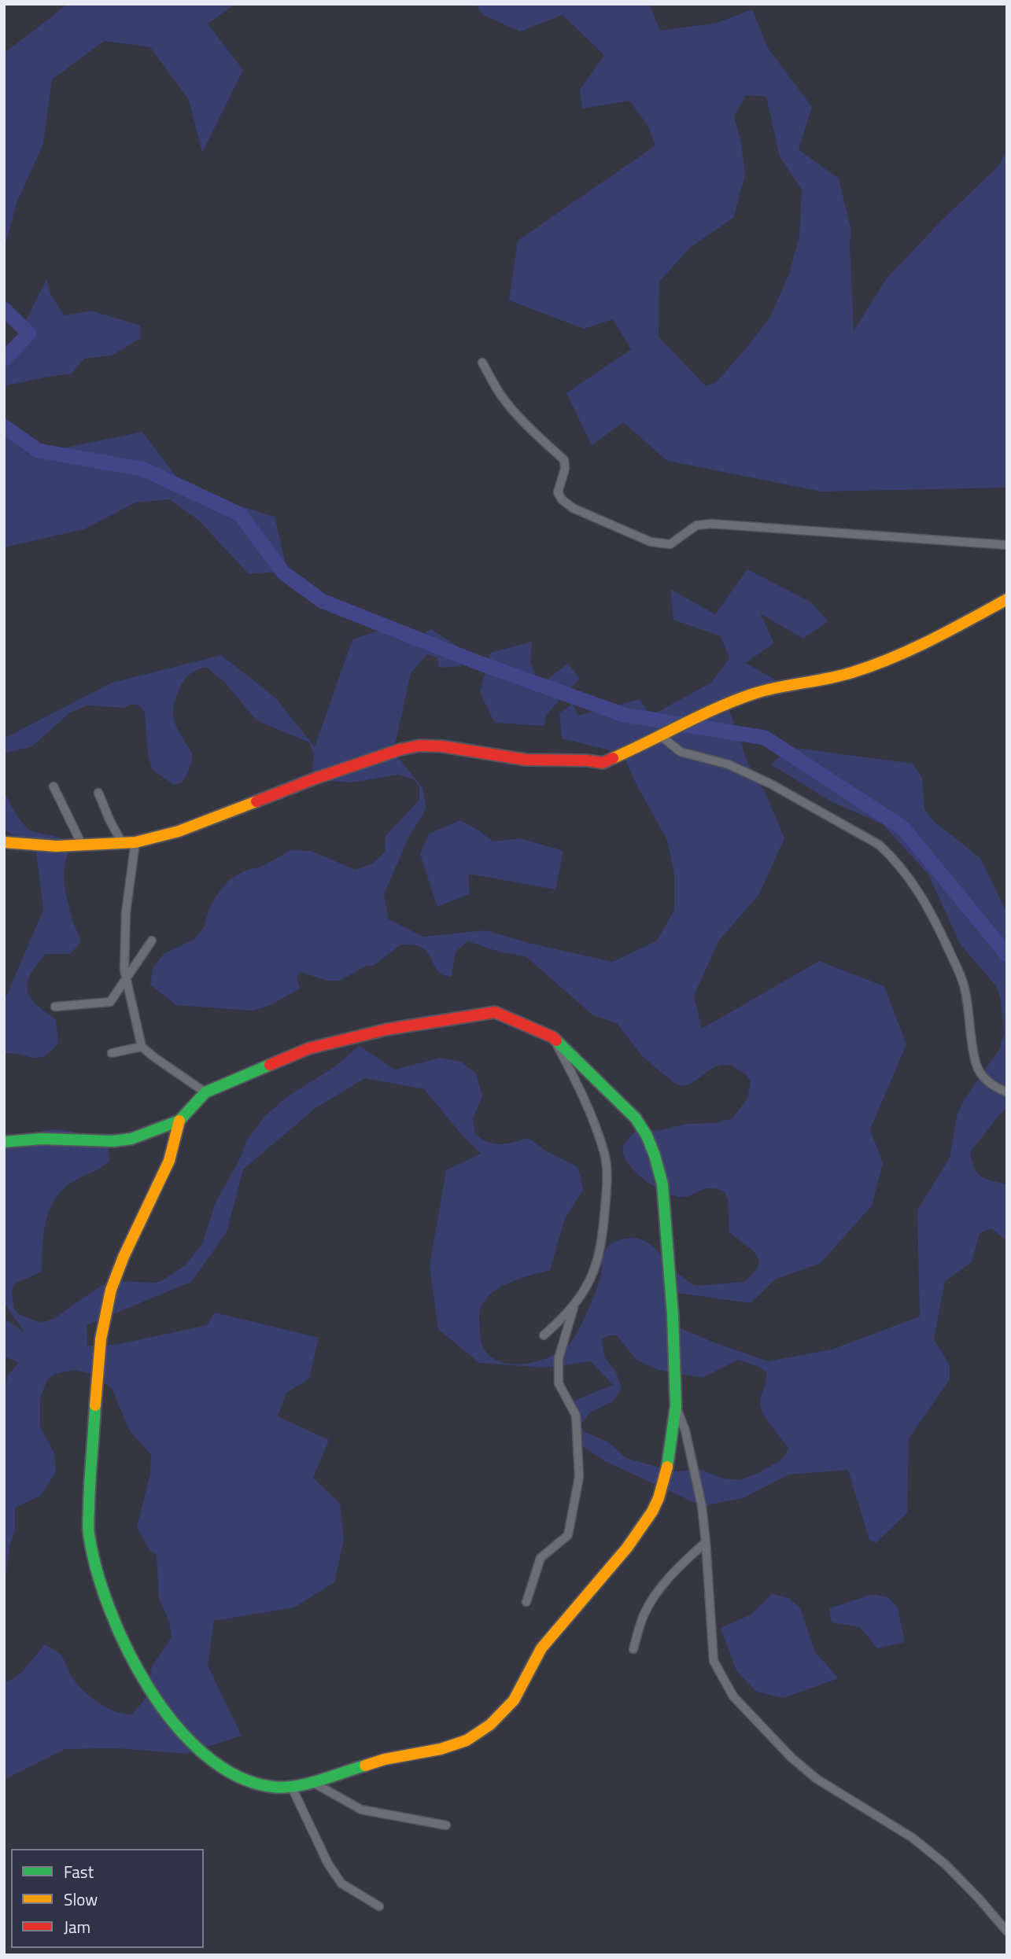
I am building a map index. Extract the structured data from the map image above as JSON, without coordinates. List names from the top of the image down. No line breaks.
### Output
{"legend":["Fast","Slow","Jam"]}
